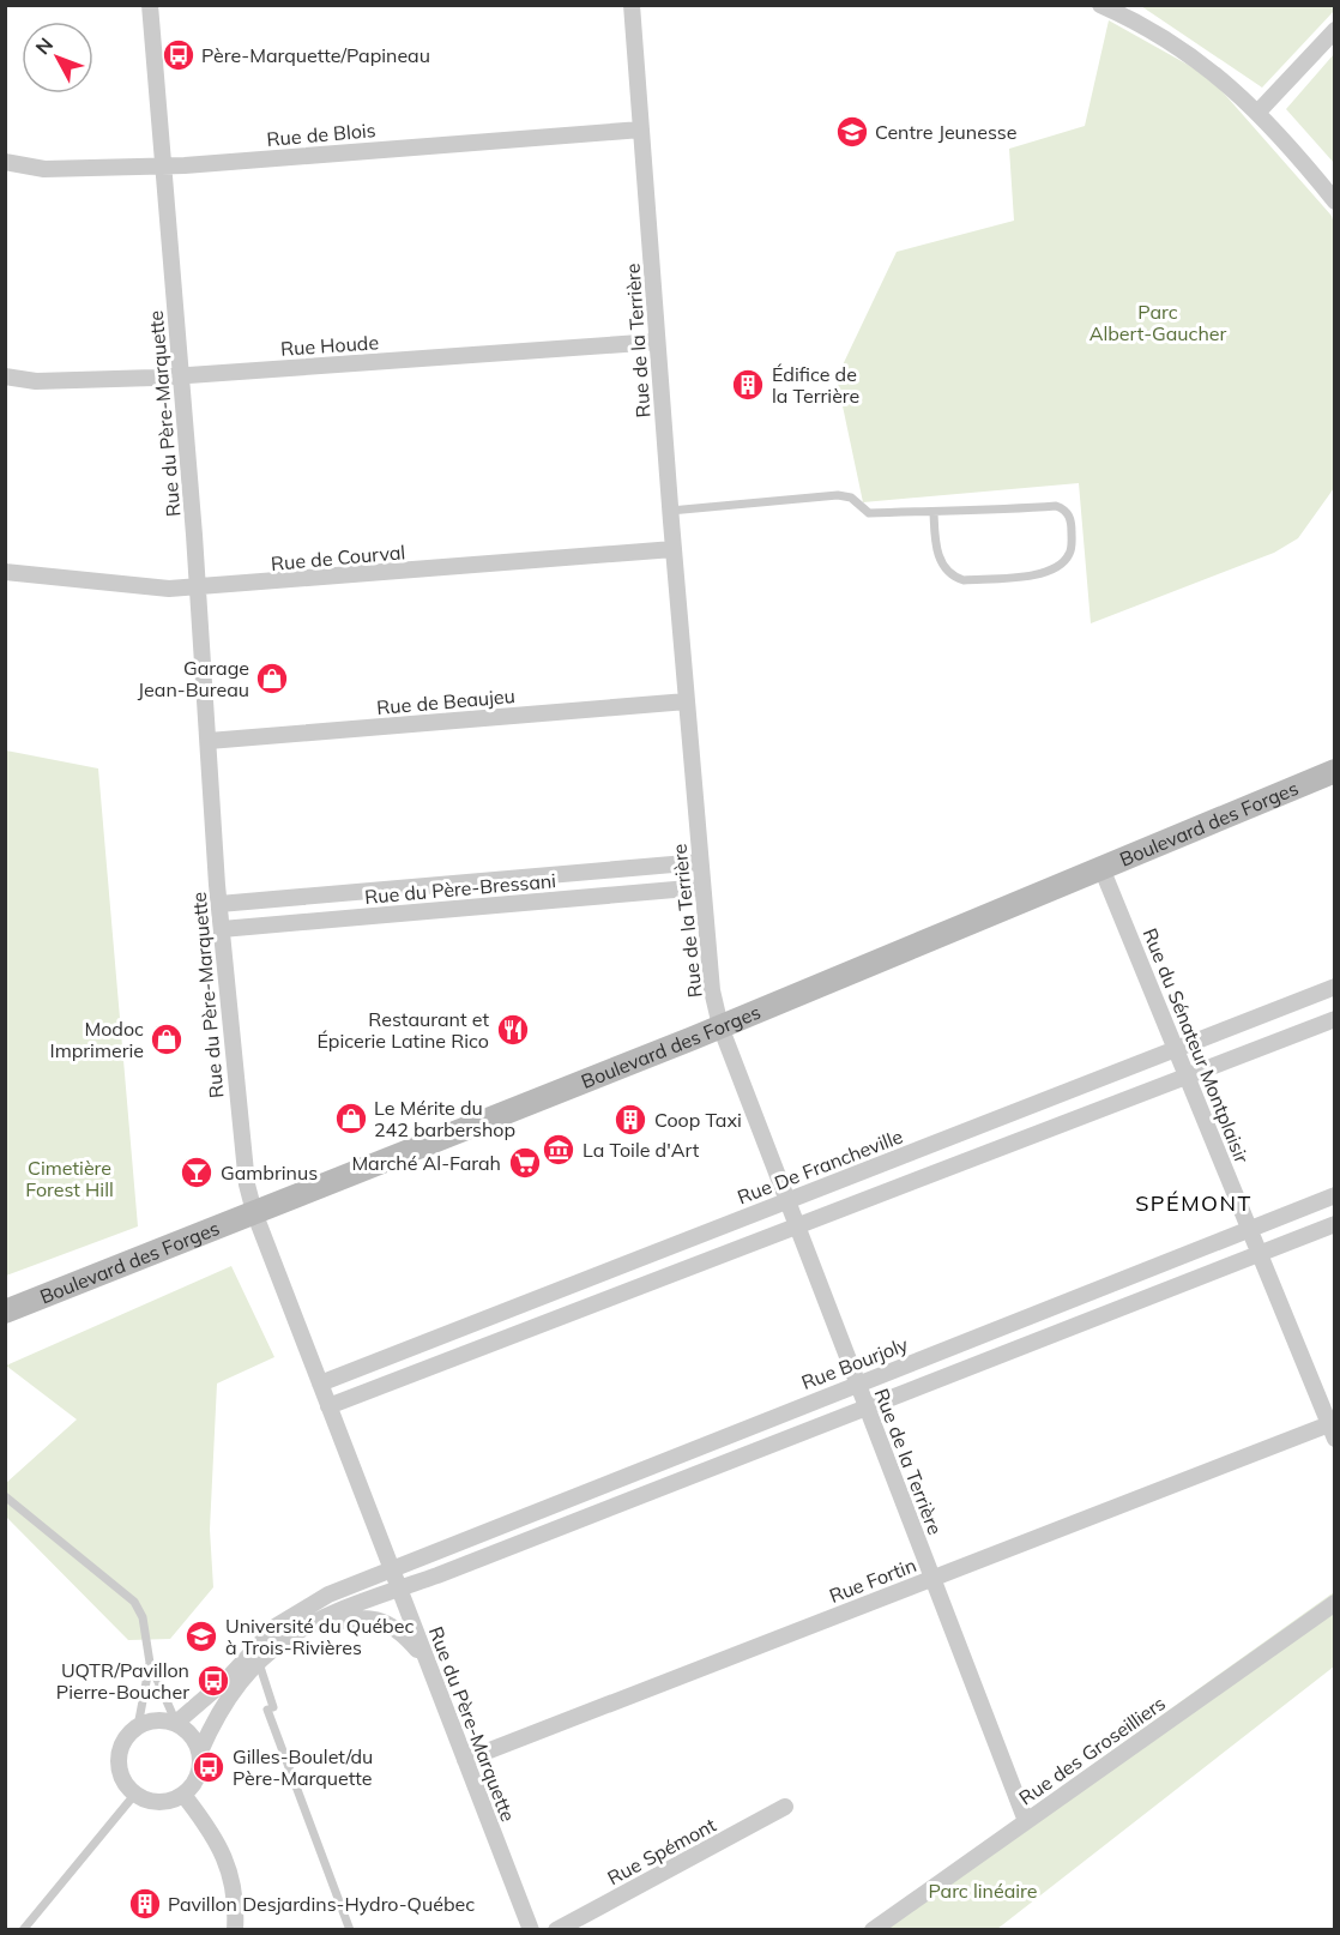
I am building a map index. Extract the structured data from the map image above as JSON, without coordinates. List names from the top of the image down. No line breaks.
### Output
{"streets":{"main road":["Boulevard des Forges"],"street":["Rue de Blois","Rue de la Terrière","Rue Houde","Rue du Père-Marquette","Rue de Courval","Rue de Beaujeu","Rue du Père-Bressani","Rue du Sénateur Montplaisir","Rue De Francheville","Rue Bourjoly","Rue Fortin","Rue des Groseilliers","Rue Spémont"]},"crossings":[["Rue de Blois","Rue de la Terrière"],["Rue de Blois","Rue du Père-Marquette"],["Rue de la Terrière","Rue Houde"],["Rue de la Terrière","Rue de Courval"],["Rue de la Terrière","Rue de Beaujeu"],["Rue de la Terrière","Boulevard des Forges"],["Rue de la Terrière","Rue du Père-Bressani"],["Rue de la Terrière","Rue De Francheville"],["Rue de la Terrière","Rue Bourjoly"],["Rue de la Terrière","Rue Fortin"],["Rue de la Terrière","Rue des Groseilliers"],["Rue Houde","Rue du Père-Marquette"],["Rue du Père-Marquette","Rue de Courval"],["Rue du Père-Marquette","Rue de Beaujeu"],["Rue du Père-Marquette","Boulevard des Forges"],["Rue du Père-Marquette","Rue du Père-Bressani"],["Rue du Père-Marquette","Rue De Francheville"],["Rue du Père-Marquette","Rue Bourjoly"],["Rue du Père-Marquette","Rue Fortin"],["Boulevard des Forges","Rue du Sénateur Montplaisir"],["Rue du Sénateur Montplaisir","Rue De Francheville"],["Rue du Sénateur Montplaisir","Rue Bourjoly"],["Rue du Sénateur Montplaisir","Rue Fortin"]],"districts":["SPÉMONT"],"parks":["Parc Albert-Gaucher","Cimetière Forest Hill","Parc linéaire"],"places":{"bus stop":["Père-Marquette/Papineau","UQTR/Pavillon Pierre-Boucher","Gilles-Boulet/du Père-Marquette"],"school or university":["Centre Jeunesse","Université du Québec à Trois-Rivières"],"building":["Édifice de la Terrière","Coop Taxi","Pavillon Desjardins-Hydro-Québec"],"shop":["Garage Jean-Bureau","Modoc Imprimerie","Le Mérite du 242 barbershop"],"restaurant":["Restaurant et Épicerie Latine Rico"],"museum":["La Toile d'Art"],"supermarket":["Marché Al-Farah"],"bar":["Gambrinus"]},"north":"top left"}
